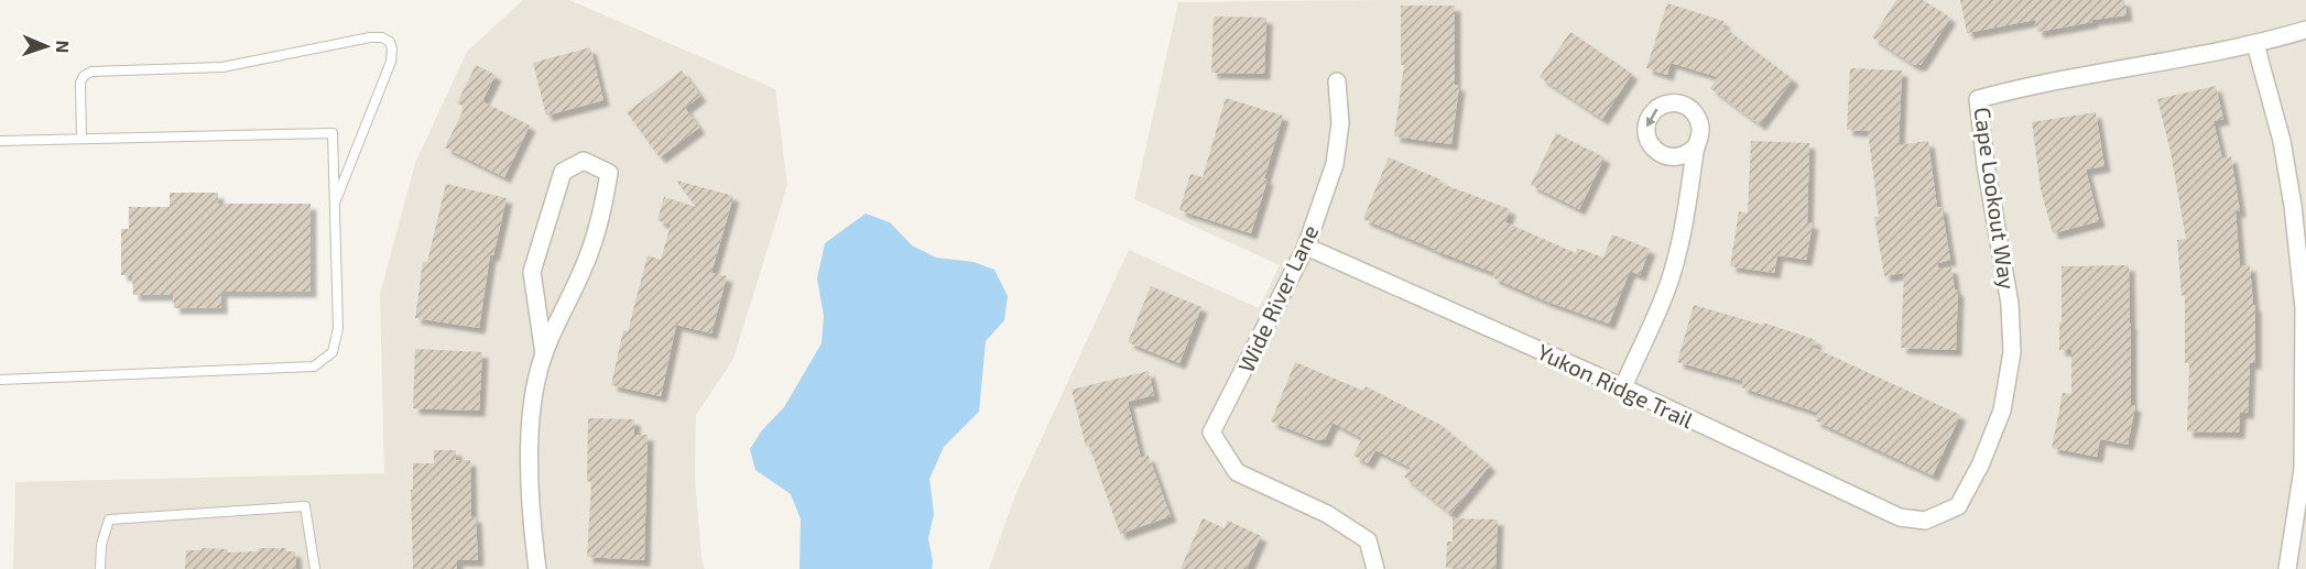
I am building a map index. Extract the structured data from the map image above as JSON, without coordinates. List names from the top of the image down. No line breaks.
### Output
{"streets":{"street":["Cape Lookout Way","Wide River Lane","Yukon Ridge Trail"]},"crossings":[["Cape Lookout Way","Yukon Ridge Trail"],["Wide River Lane","Yukon Ridge Trail"]],"north":"right"}
